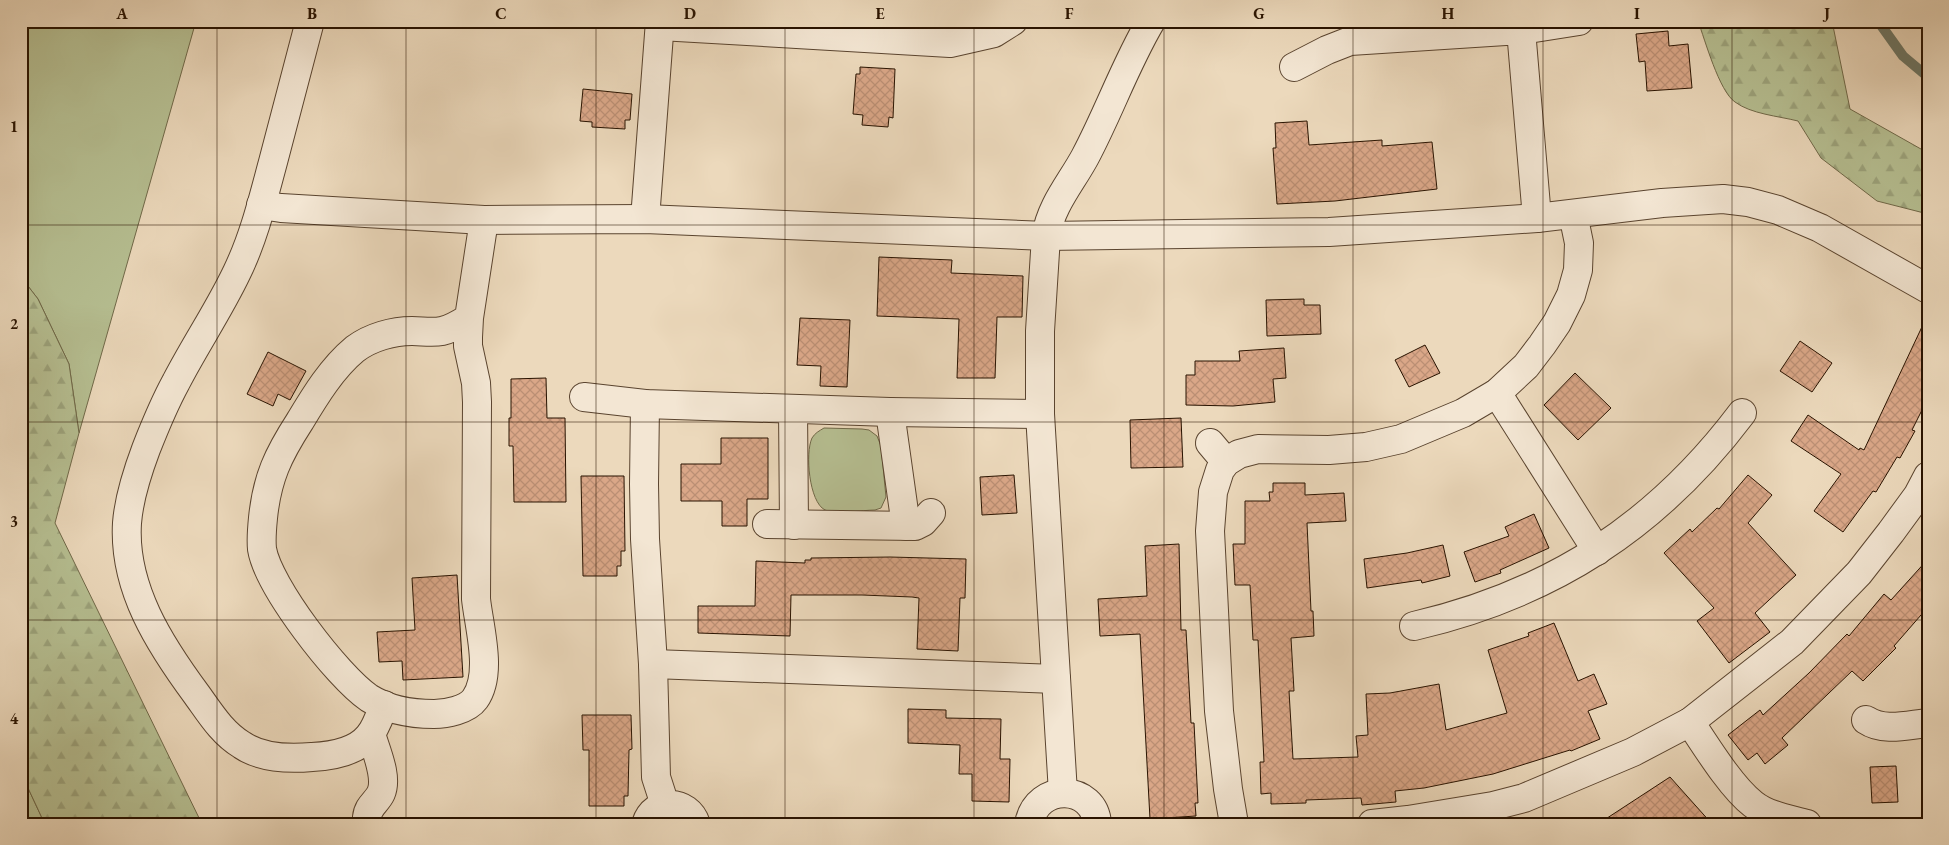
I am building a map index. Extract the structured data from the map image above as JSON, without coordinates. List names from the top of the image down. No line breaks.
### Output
{"grid":{"columns":["A","B","C","D","E","F","G","H","I","J"],"rows":["1","2","3","4"]}}
